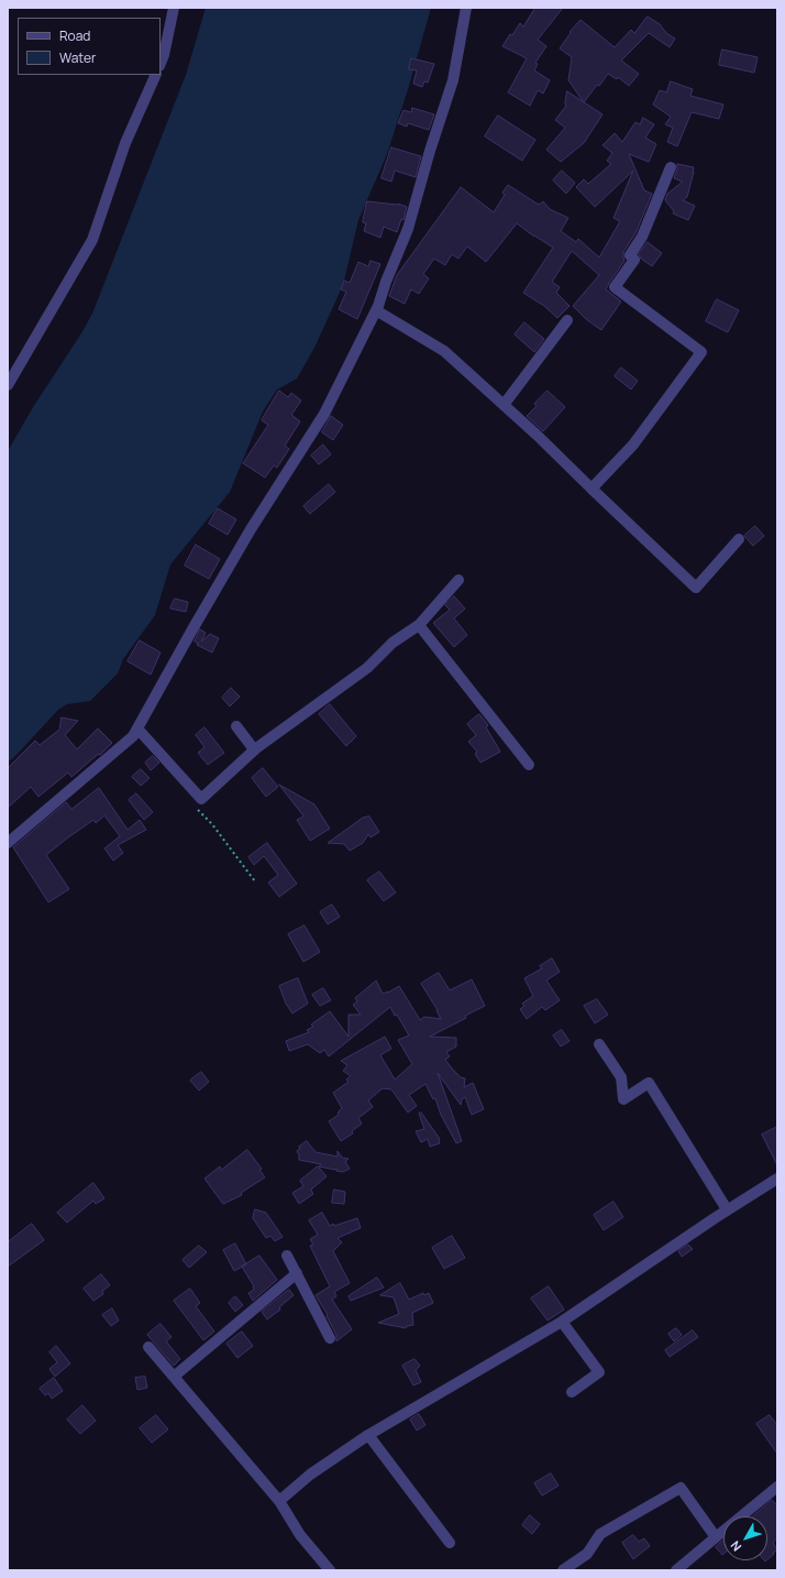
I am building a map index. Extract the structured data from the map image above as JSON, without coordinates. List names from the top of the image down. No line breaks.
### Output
{"legend":["Road","Water"],"north":"bottom left"}
